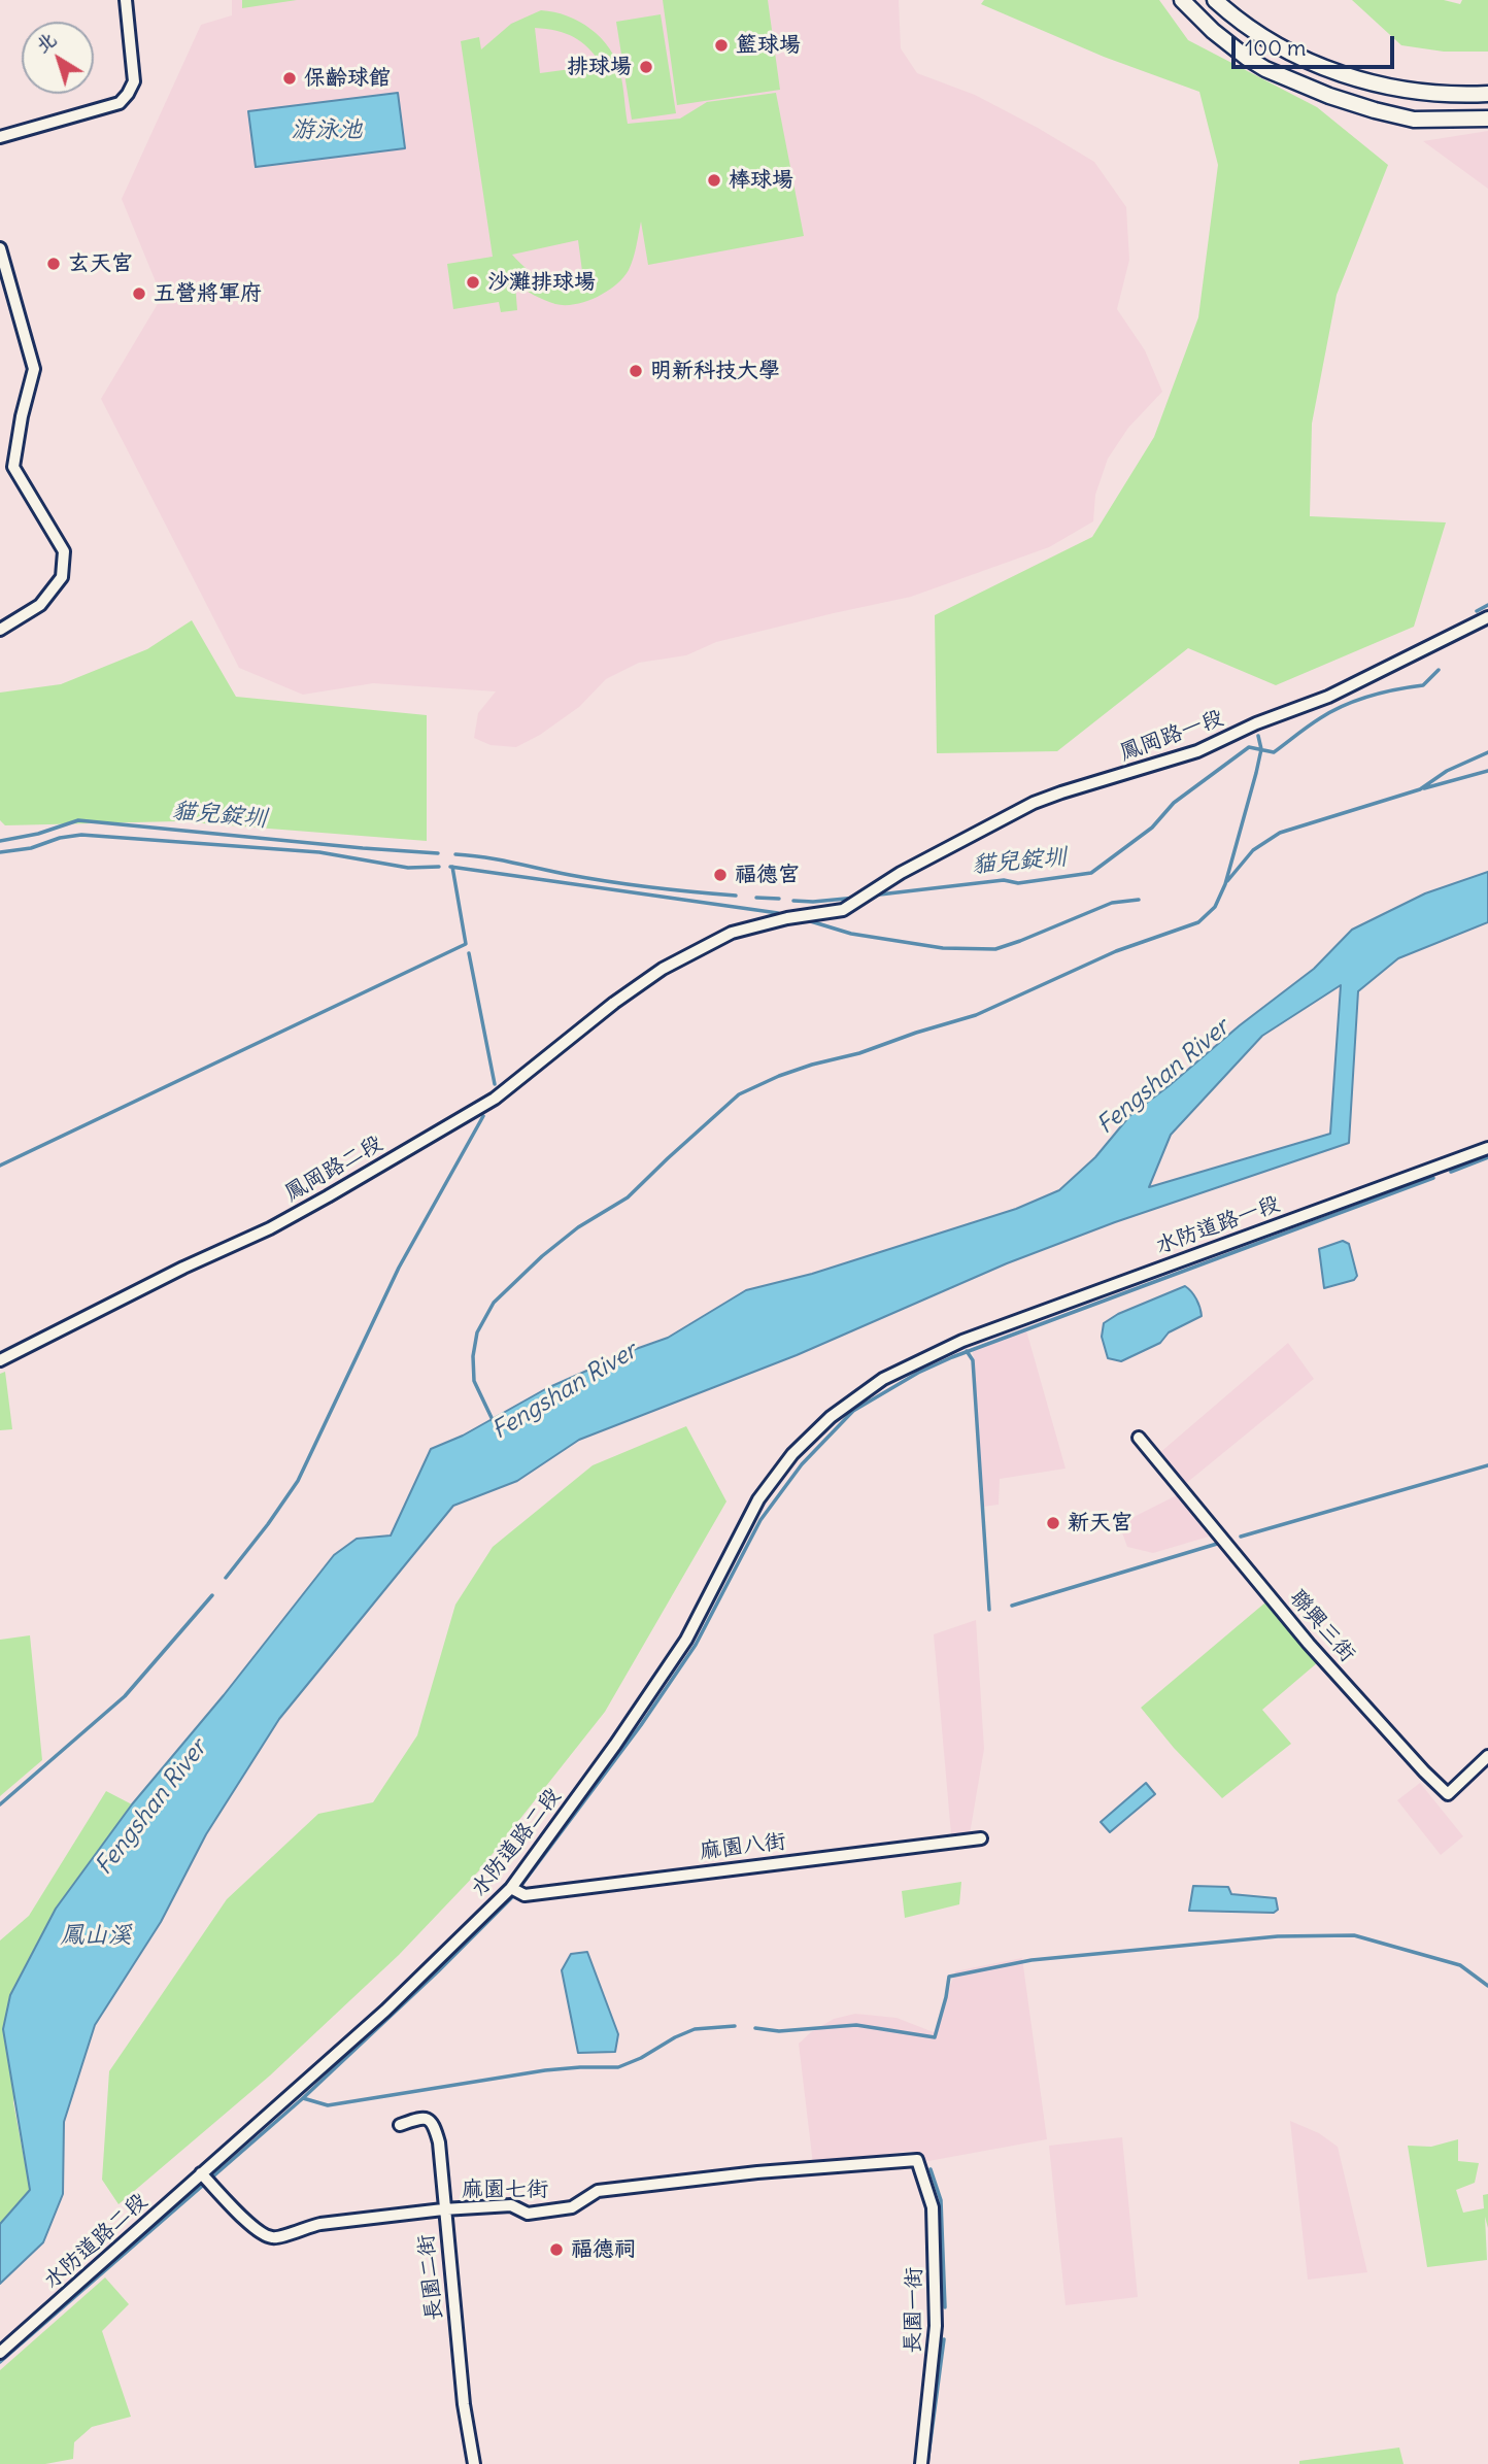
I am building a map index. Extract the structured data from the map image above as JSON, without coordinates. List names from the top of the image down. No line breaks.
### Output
{"streets":{"street":["鳳岡路一段","鳳岡路二段","水防道路一段","聯興三街","水防道路二段","麻園八街","麻園七街","長園二街","長園一街"]},"crossings":[["鳳岡路一段","鳳岡路二段"],["水防道路一段","水防道路二段"],["水防道路二段","麻園八街"],["水防道路二段","麻園七街"],["麻園七街","長園二街"],["麻園七街","長園一街"]],"water":["游泳池","貓兒錠圳","Fengshan River","鳳山溪"],"places":["籃球場","排球場","保齡球館","棒球場","玄天宮","沙灘排球場","五營將軍府","明新科技大學","福德宫","新天宫","福德祠"],"scale_bar":"100 m","north":"top left"}
